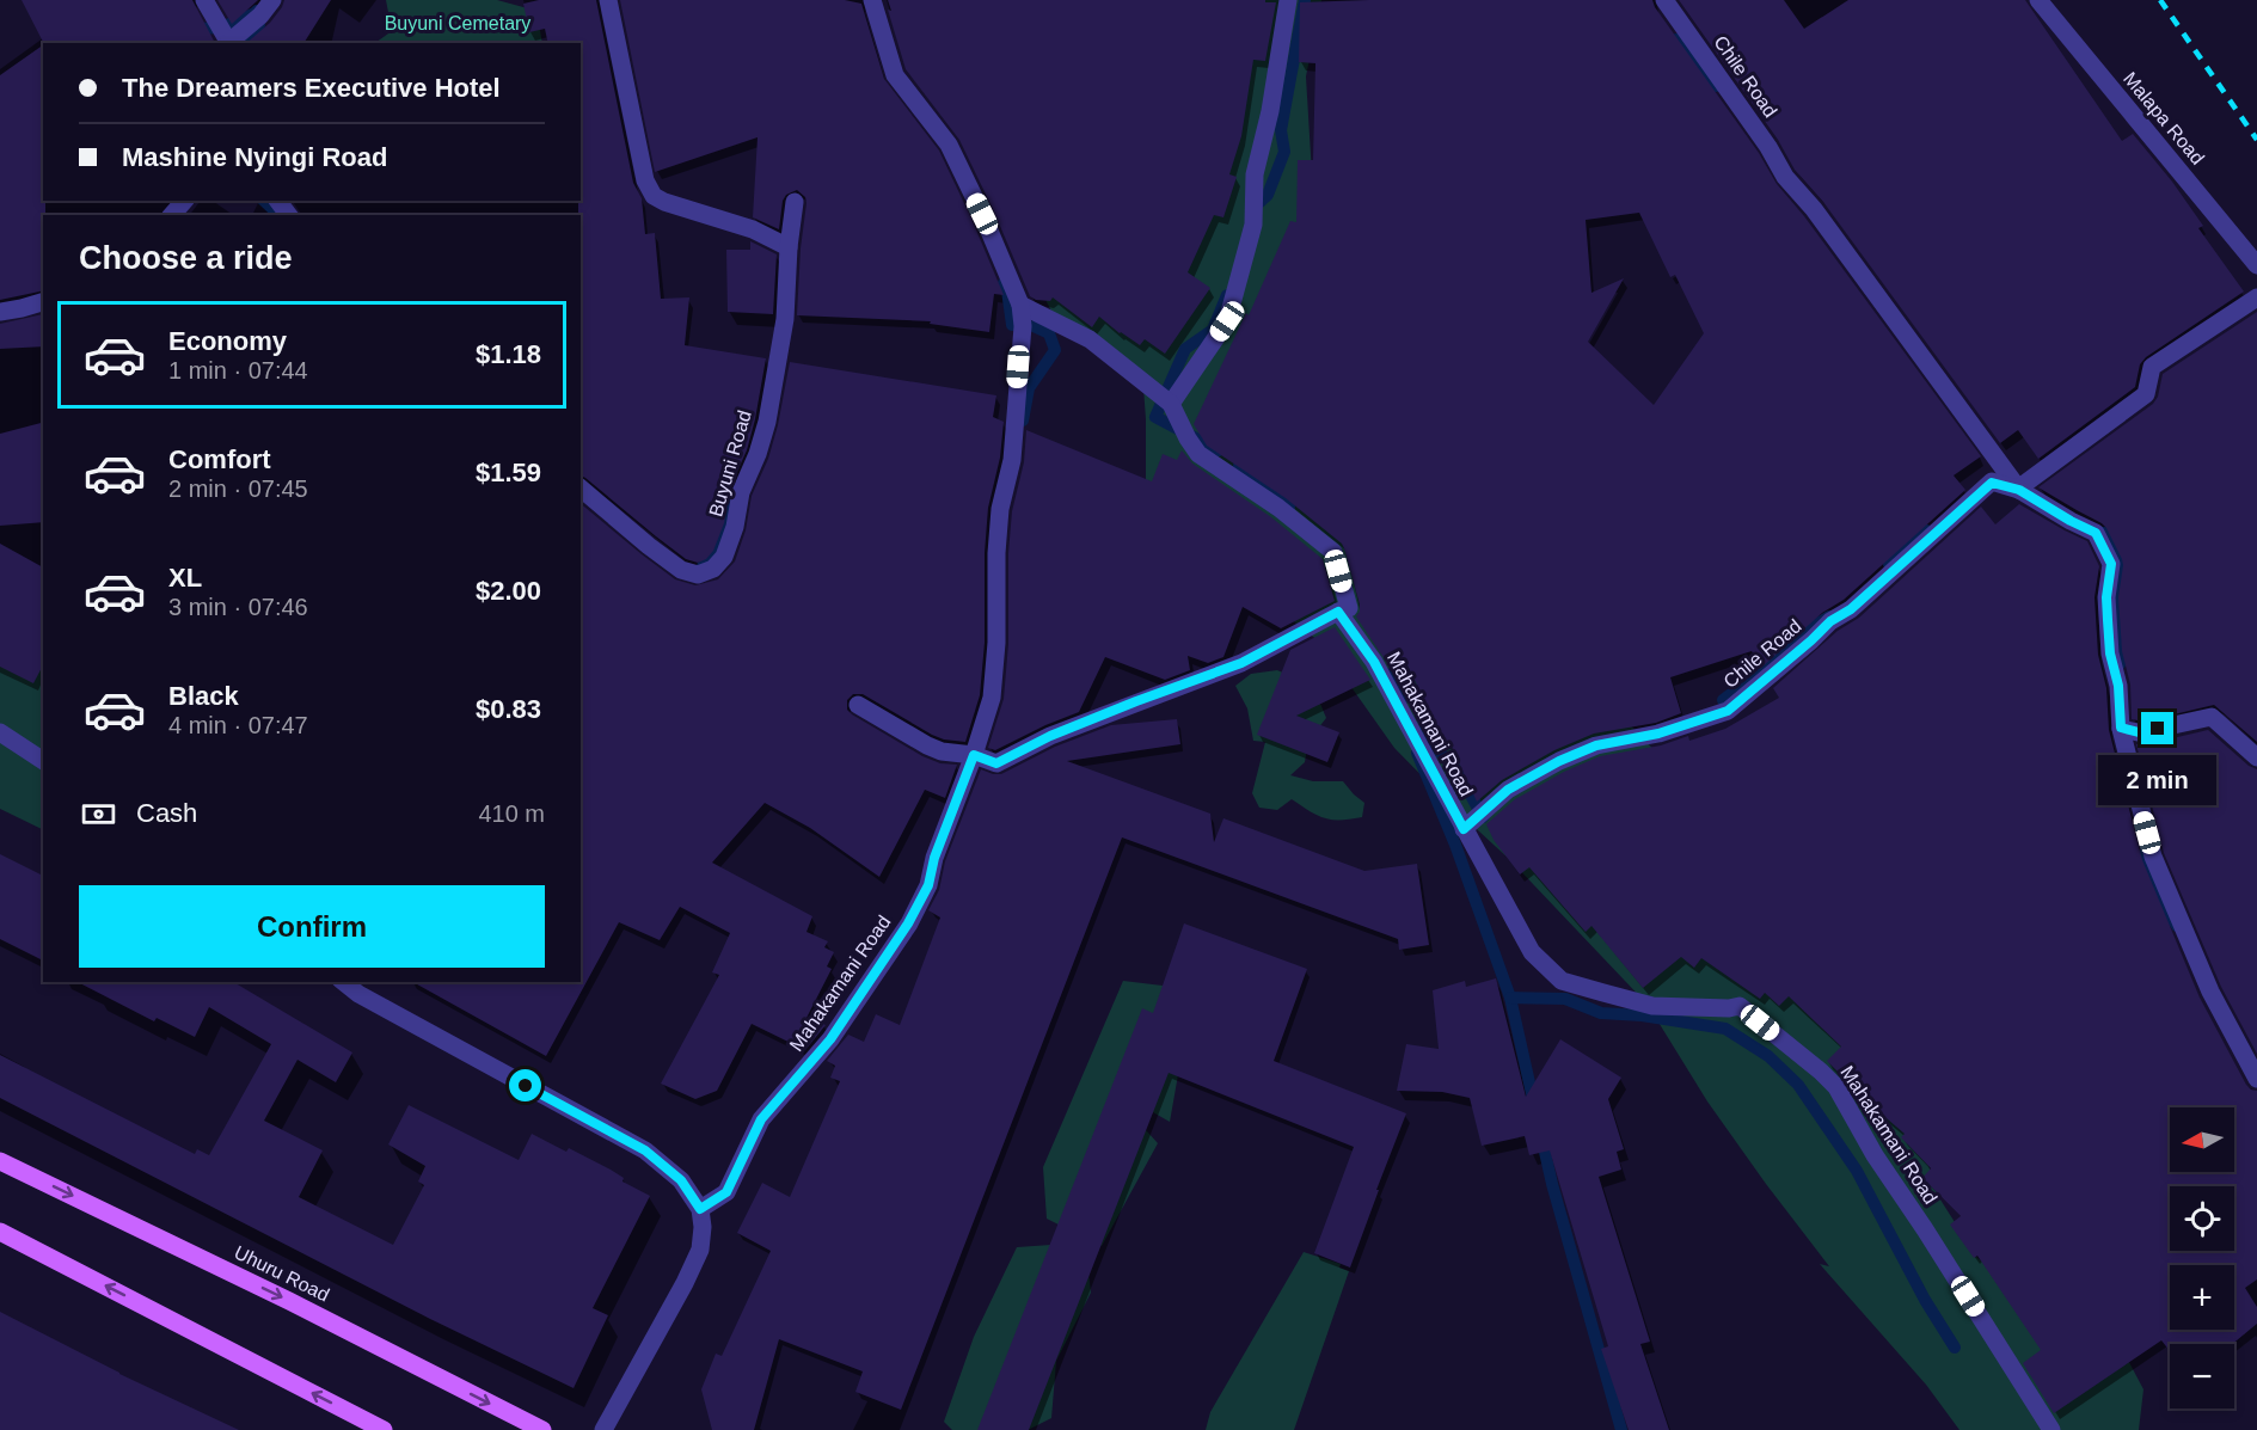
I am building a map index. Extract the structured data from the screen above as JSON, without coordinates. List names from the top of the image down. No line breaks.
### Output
{"streets":{"main road":["Uhuru Road"],"street":["Chile Road","Malapa Road","Buyuni Road","Mahakamani Road"]},"crossings":[["Chile Road","Mahakamani Road"]],"parks":["Buyuni Cemetary"],"north":"left","page":{"banner":["The Dreamers Executive Hotel","Mashine Nyingi Road"],"heading":"Choose a ride","list":[{"name":"Economy","note":"1 min · 07:44","value":"$1.18"},{"name":"Comfort","note":"2 min · 07:45","value":"$1.59"},{"name":"XL","note":"3 min · 07:46","value":"$2.00"},{"name":"Black","note":"4 min · 07:47","value":"$0.83"}],"bubble":"2 min","pay":["Cash","410 m"],"buttons":"Confirm","map_buttons":["+","−"]}}
